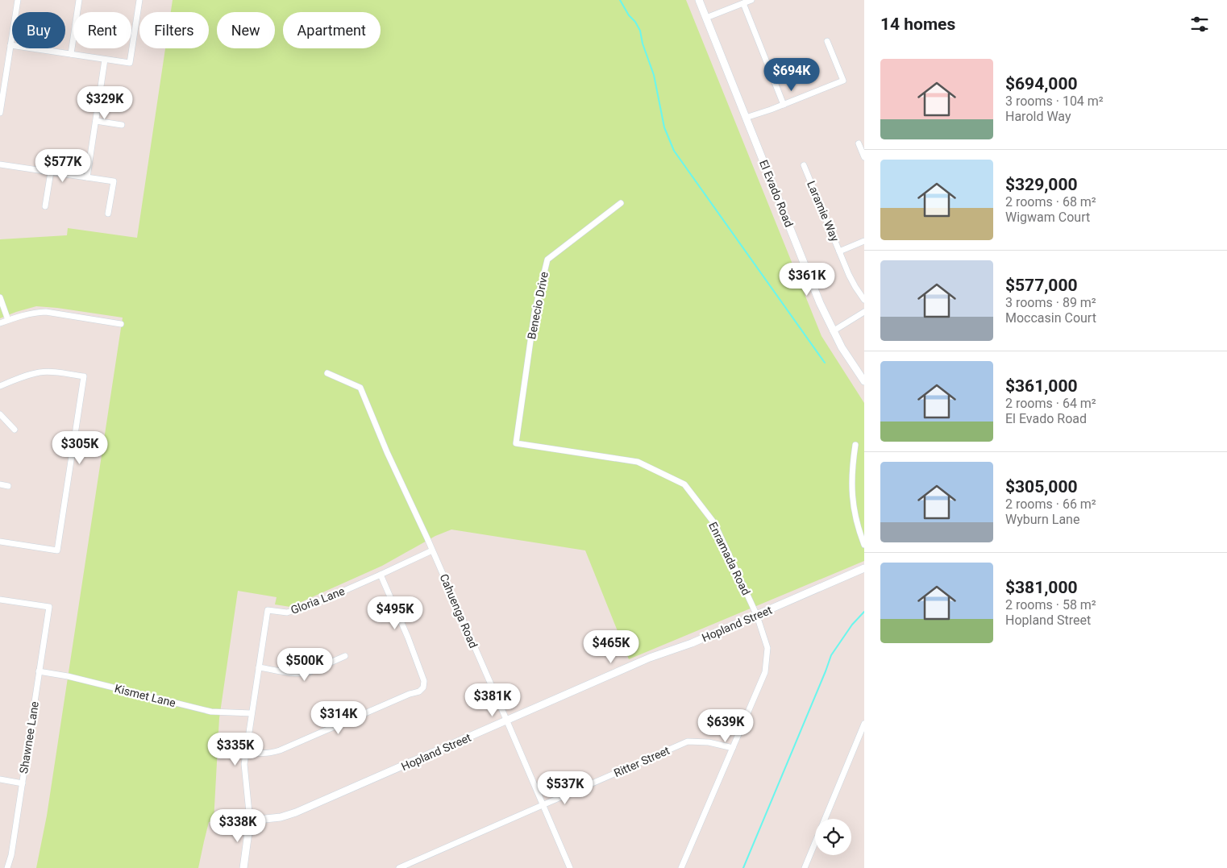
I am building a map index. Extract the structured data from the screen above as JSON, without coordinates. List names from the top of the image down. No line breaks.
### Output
{"streets":{"street":["El Evado Road","Laramie Way","Benecio Drive","Enramada Road","Gloria Lane","Cahuenga Road","Hopland Street","Kismet Lane","Shawnee Lane","Ritter Street"]},"crossings":[["Benecio Drive","Enramada Road"],["Enramada Road","Hopland Street"],["Enramada Road","Ritter Street"],["Gloria Lane","Cahuenga Road"],["Cahuenga Road","Hopland Street"],["Cahuenga Road","Ritter Street"],["Kismet Lane","Shawnee Lane"]],"page":{"heading":"14 homes","chip":["Buy","Rent","Filters","New","Apartment"],"list":[{"name":"$694,000","note":"3 rooms · 104 m² · Harold Way"},{"name":"$329,000","note":"2 rooms · 68 m² · Wigwam Court"},{"name":"$577,000","note":"3 rooms · 89 m² · Moccasin Court"},{"name":"$361,000","note":"2 rooms · 64 m² · El Evado Road"},{"name":"$305,000","note":"2 rooms · 66 m² · Wyburn Lane"},{"name":"$381,000","note":"2 rooms · 58 m² · Hopland Street"}],"price":["$694K","$329K","$577K","$361K","$305K","$495K","$465K","$500K","$381K","$314K","$639K","$335K","$537K","$338K"]}}
